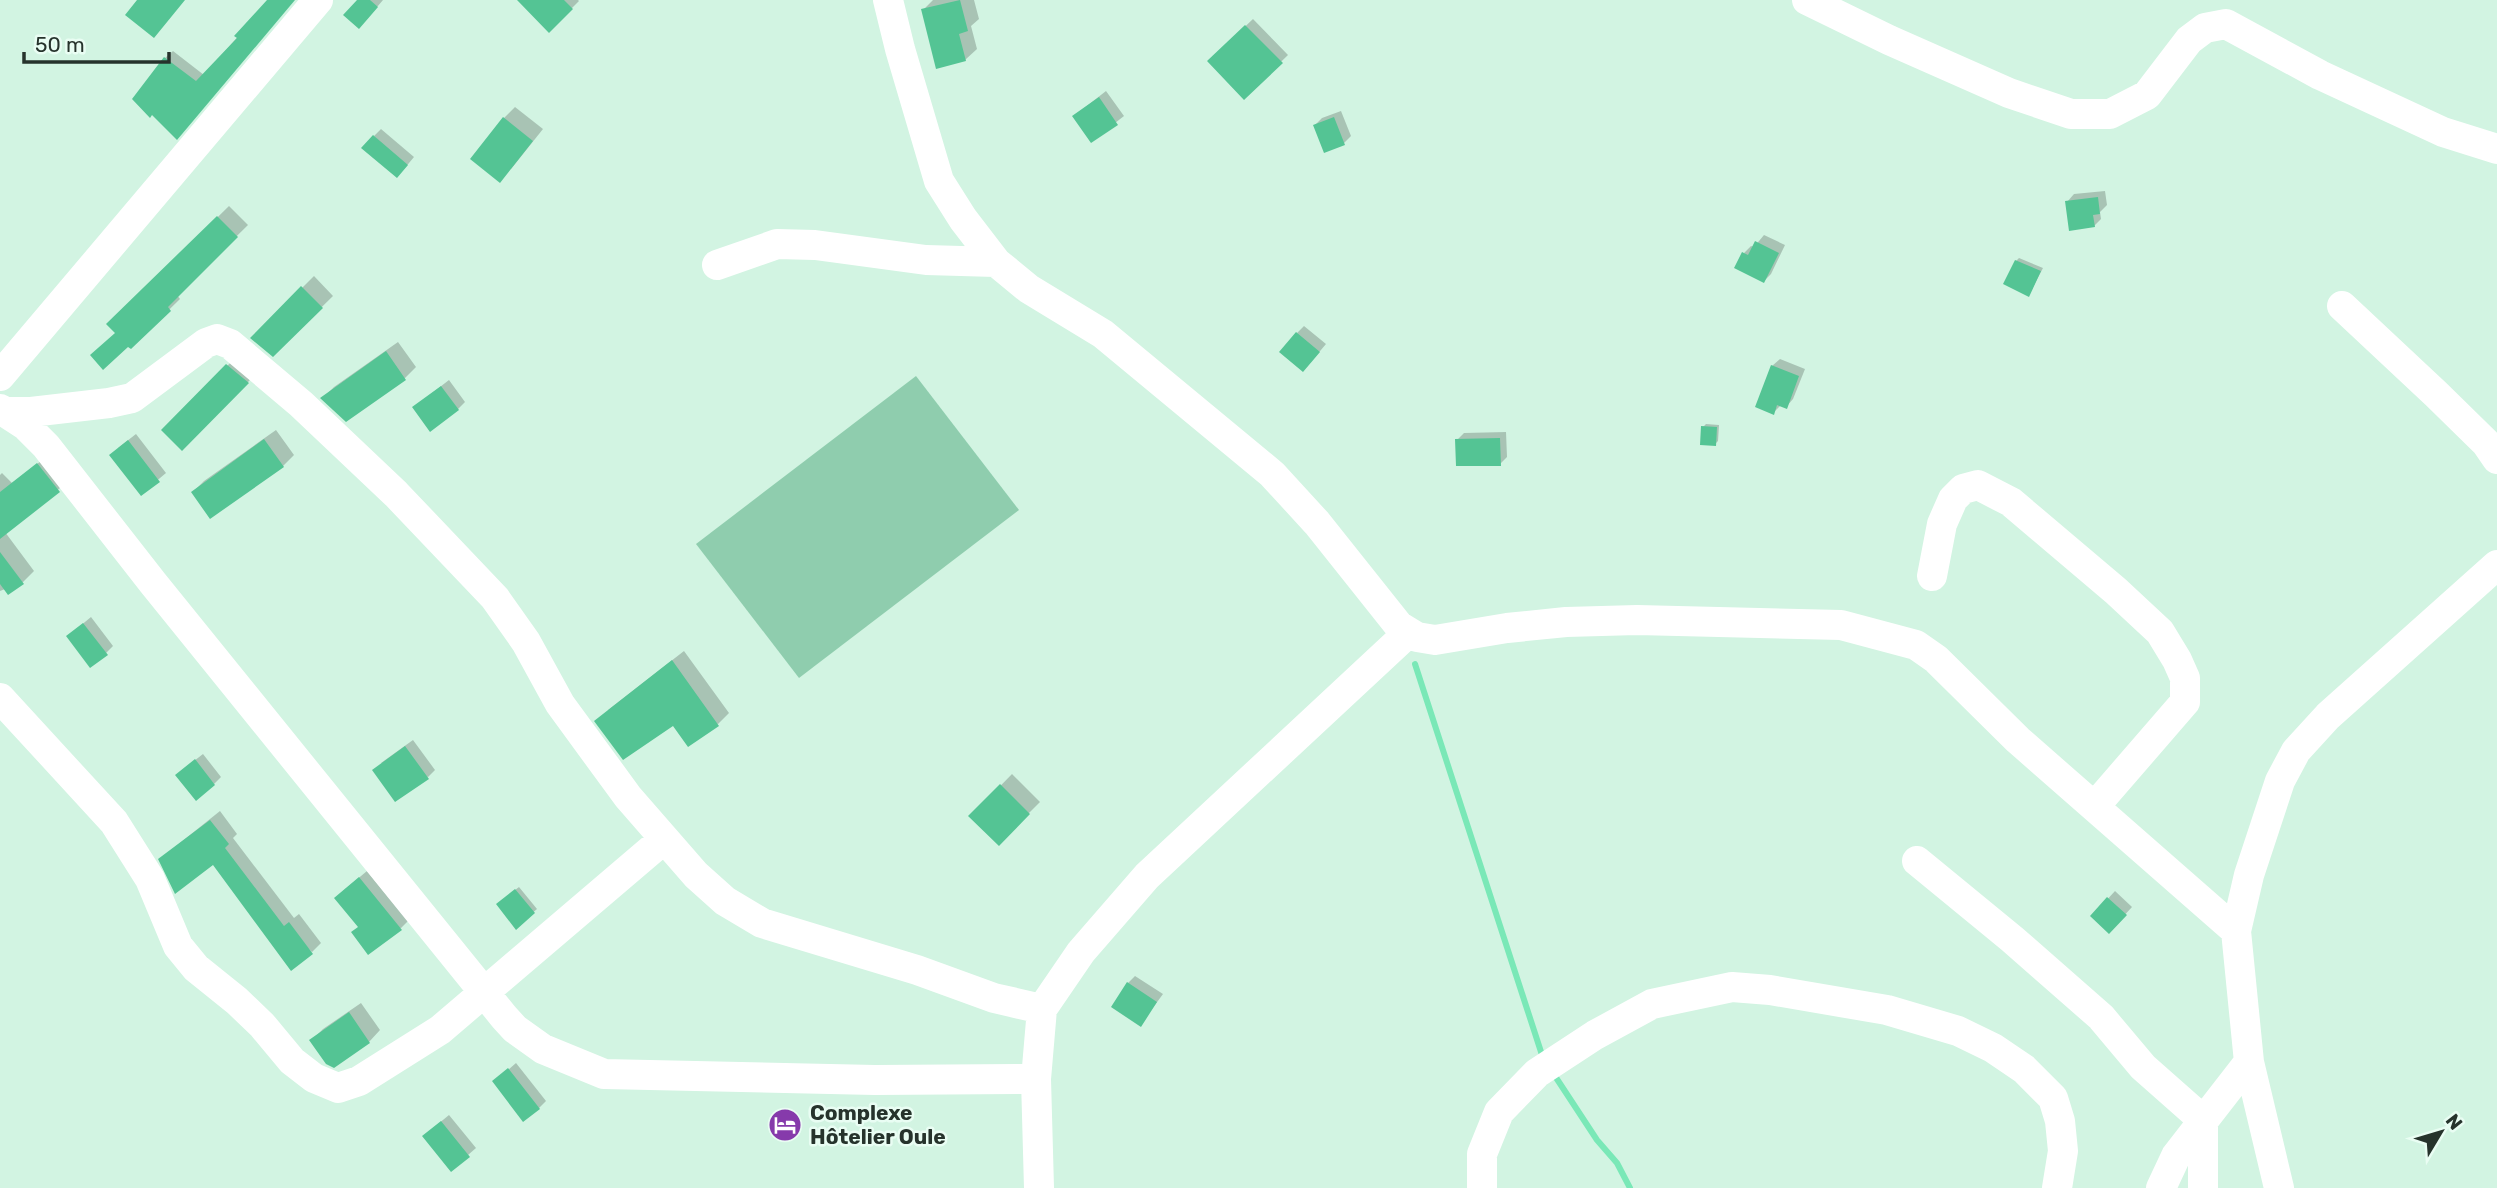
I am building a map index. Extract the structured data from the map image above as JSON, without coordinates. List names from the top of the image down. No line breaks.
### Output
{"places":{"hotel":["Complexe Hôtelier Oule"]},"scale_bar":"50 m","north":"top right"}
